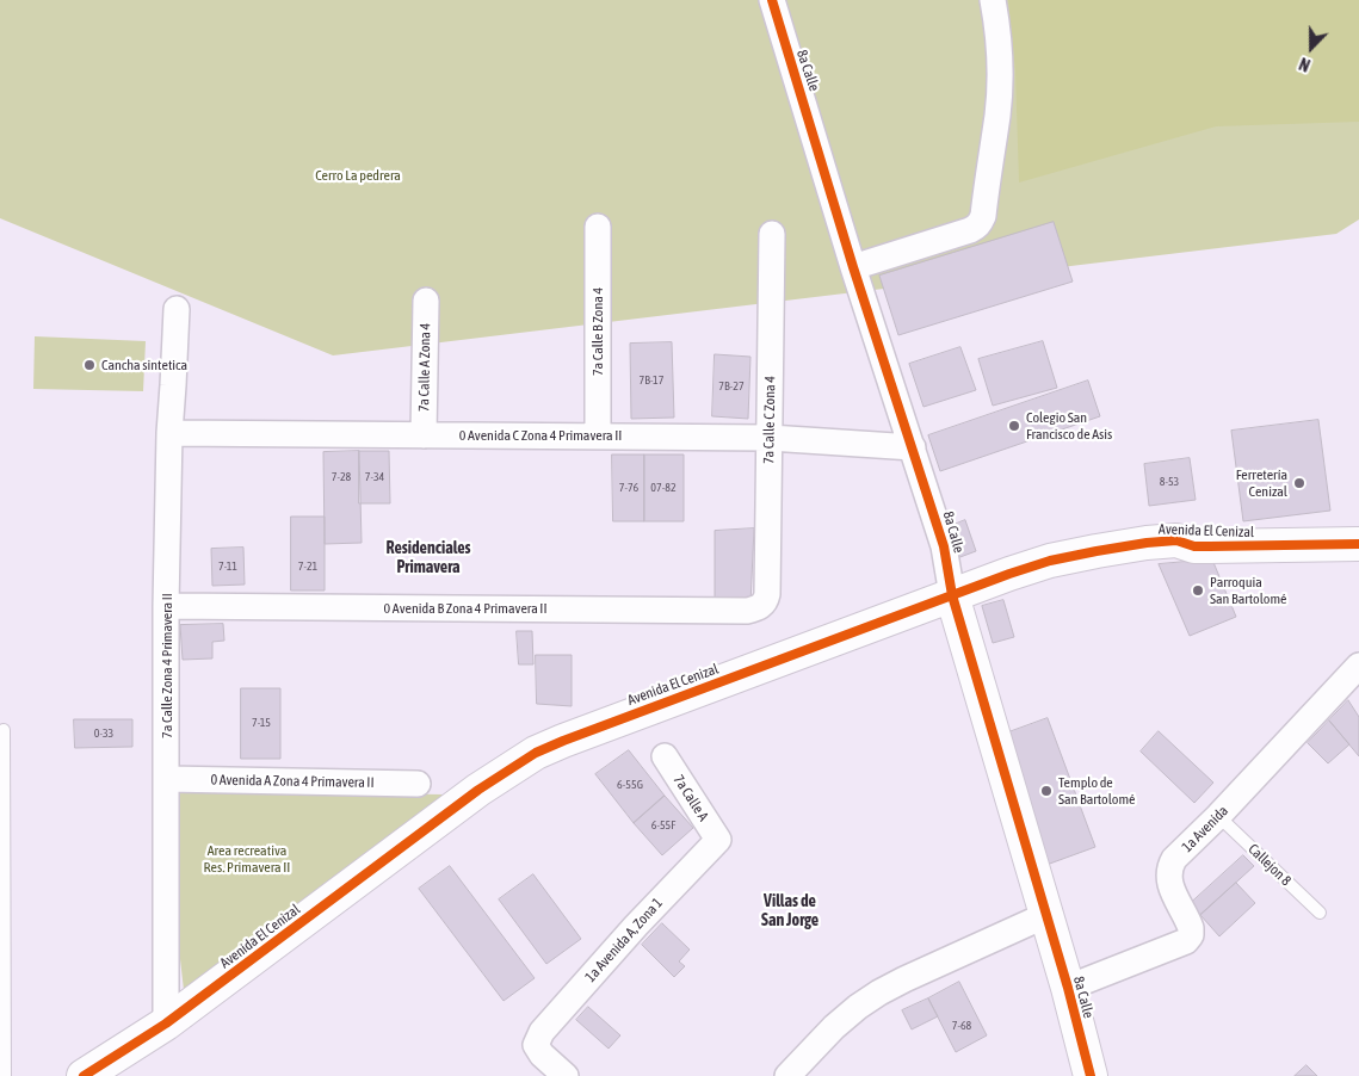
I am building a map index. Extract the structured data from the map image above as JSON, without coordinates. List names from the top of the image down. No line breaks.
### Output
{"streets":{"street":["8a Calle","7a Calle B Zona 4","7a Calle A Zona 4","7a Calle C Zona 4","0 Avenida C Zona 4 Primavera II","Avenida El Cenizal","0 Avenida B Zona 4 Primavera II","7a Calle Zona 4 Primavera II","0 Avenida A Zona 4 Primavera II","7a Calle A","1a Avenida","1a Avenida A, Zona 1"],"lane":["Callejon 8"]},"crossings":[["8a Calle","0 Avenida C Zona 4 Primavera II"],["8a Calle","Avenida El Cenizal"],["8a Calle","1a Avenida"],["7a Calle B Zona 4","0 Avenida C Zona 4 Primavera II"],["7a Calle A Zona 4","0 Avenida C Zona 4 Primavera II"],["7a Calle C Zona 4","0 Avenida C Zona 4 Primavera II"],["7a Calle C Zona 4","0 Avenida B Zona 4 Primavera II"],["0 Avenida C Zona 4 Primavera II","7a Calle Zona 4 Primavera II"],["Avenida El Cenizal","7a Calle Zona 4 Primavera II"],["0 Avenida B Zona 4 Primavera II","7a Calle Zona 4 Primavera II"],["7a Calle Zona 4 Primavera II","0 Avenida A Zona 4 Primavera II"],["7a Calle A","1a Avenida A, Zona 1"],["1a Avenida","Callejon 8"]],"districts":["Residenciales Primavera","Villas de San Jorge"],"parks":["Cerro La pedrera","Area recreativa Res. Primavera II"],"places":["Cancha sintetica","Colegio San Francisco de Asis","Ferretería Cenizal","Parroquia San Bartolomé","Templo de San Bartolomé"],"house_numbers":["7B-17","7B-27","7-28","7-34","8-53","7-76","07-82","7-11","7-21","7-15","0-33","6-55G","6-55F","7-68"],"north":"bottom"}
